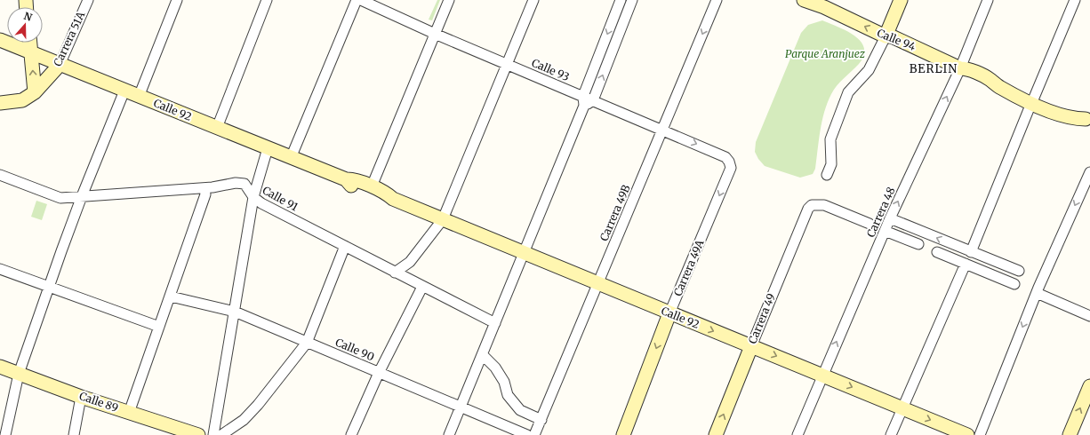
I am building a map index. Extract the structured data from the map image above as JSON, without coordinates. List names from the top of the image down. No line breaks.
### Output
{"streets":{"street":["Carrera 51A","Calle 94","Calle 93","Calle 92","Calle 91","Carrera 48","Carrera 49B","Carrera 49A","Carrera 49","Calle 90","Calle 89"]},"crossings":[["Carrera 51A","Calle 92"],["Calle 94","Carrera 48"],["Calle 93","Carrera 49B"],["Calle 93","Carrera 49A"],["Calle 92","Carrera 48"],["Calle 92","Carrera 49B"],["Calle 92","Carrera 49A"],["Calle 92","Carrera 49"]],"one_way":["Carrera 49A"],"districts":["BERLIN"],"parks":["Parque Aranjuez"],"north":"top"}
